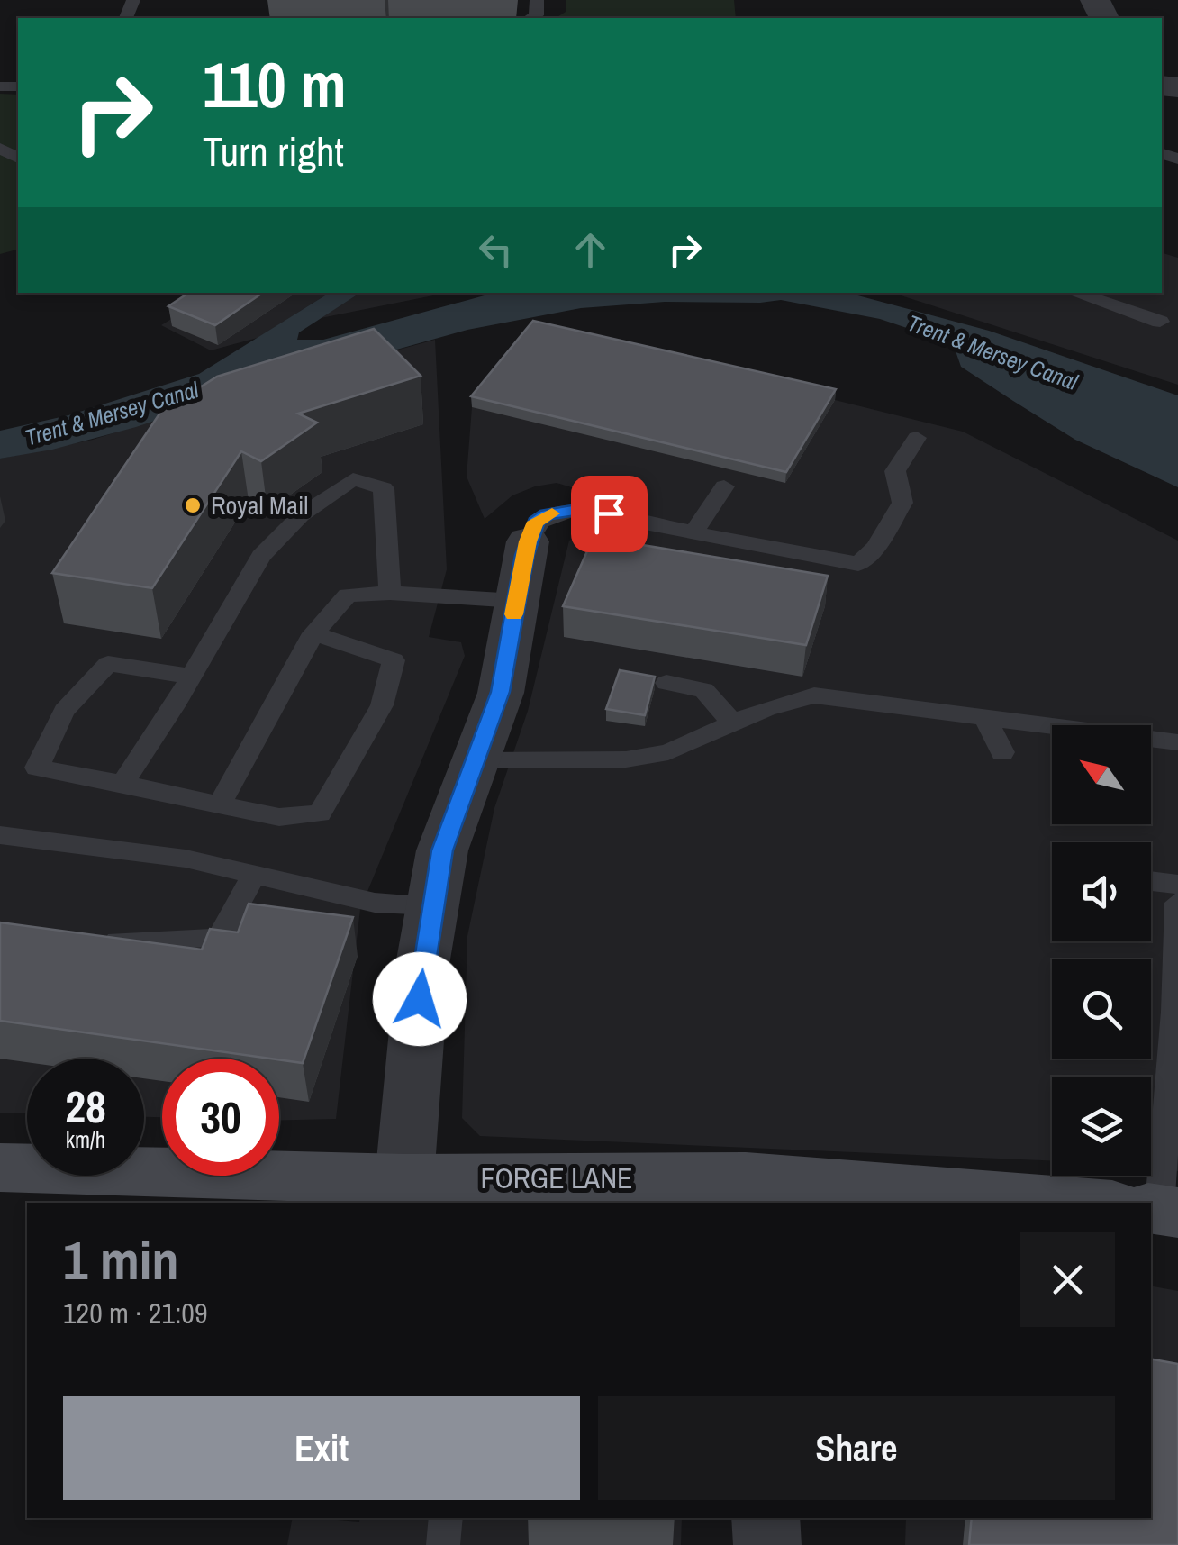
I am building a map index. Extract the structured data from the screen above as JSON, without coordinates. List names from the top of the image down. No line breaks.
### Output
{"streets":{"street":["FORGE LANE"]},"water":["Trent & Mersey Canal"],"places":["Royal Mail"],"north":"top left","page":{"turn":["110 m","Turn right"],"speed":"28 km/h","limit":"30","heading":["1 min","120 m · 21:09"],"buttons":["Exit","Share"]}}
